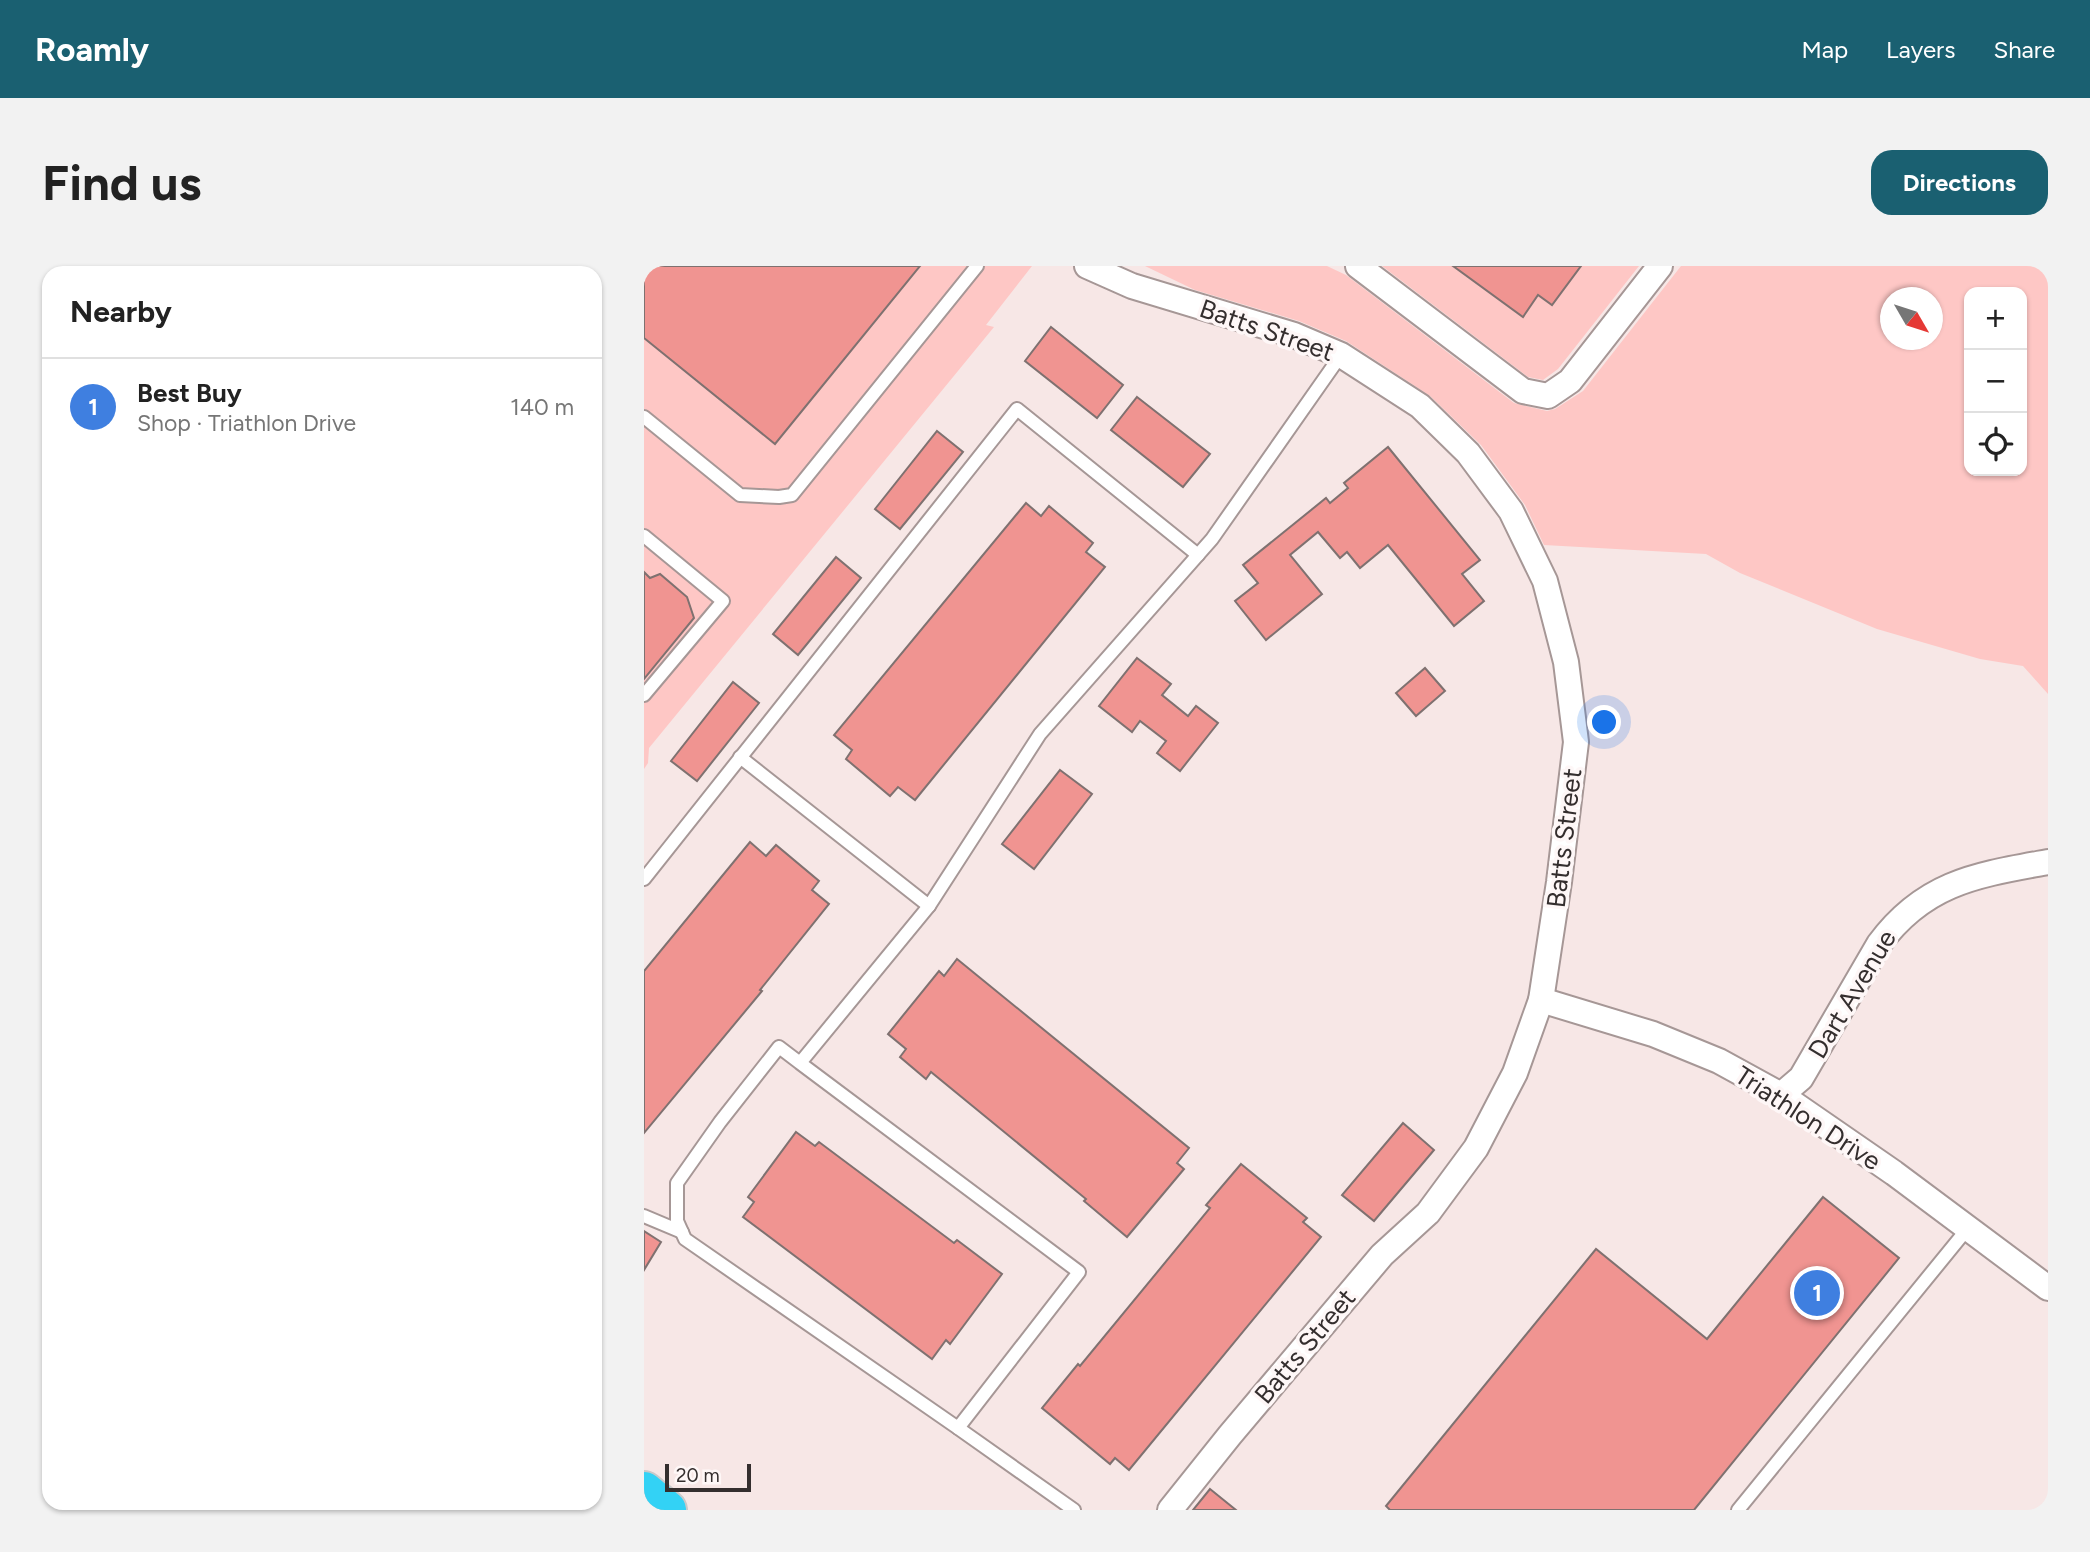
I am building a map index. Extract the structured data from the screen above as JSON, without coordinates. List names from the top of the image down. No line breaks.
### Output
{"streets":{"street":["Batts Street","Dart Avenue","Triathlon Drive"]},"crossings":[["Batts Street","Triathlon Drive"],["Dart Avenue","Triathlon Drive"]],"scale_bar":"20 m","north":"bottom right","page":{"header":"Roamly","nav":["Map","Layers","Share"],"buttons":"Directions","title":"Find us","heading":"Nearby","map_buttons":["+","−"],"list":[{"mark":"1","name":"Best Buy","note":"Shop · Triathlon Drive","value":"140 m"}],"pins":"1","scale":"20 m"}}
